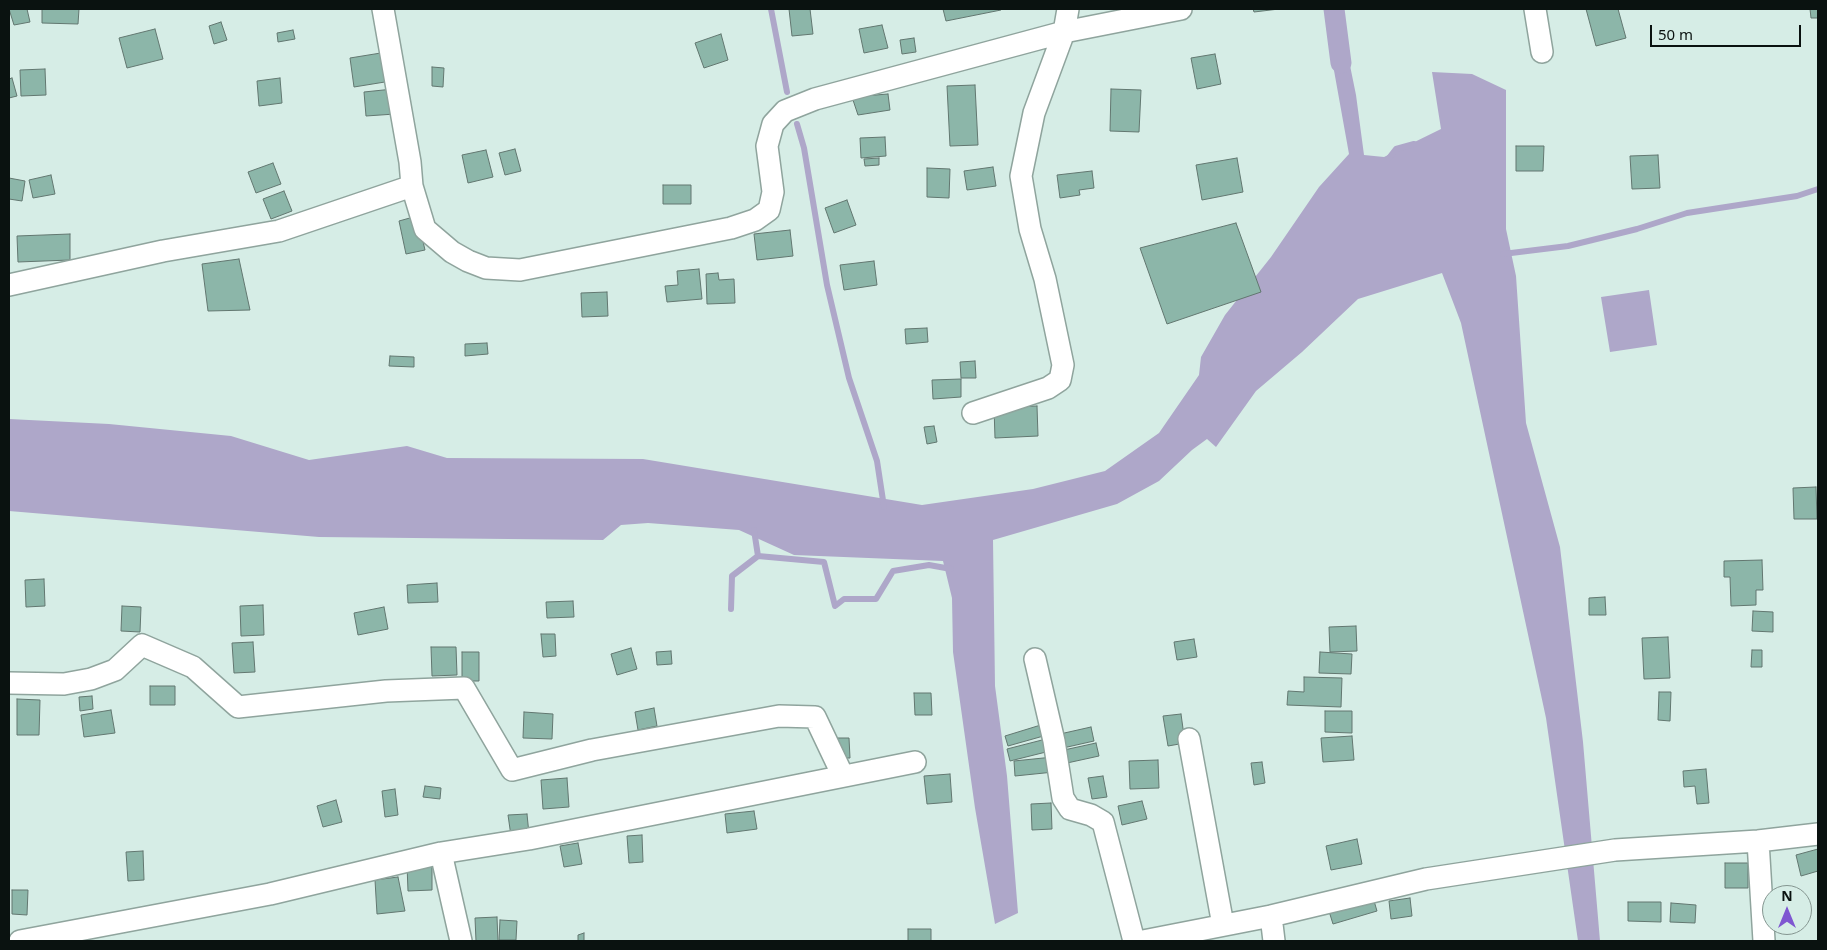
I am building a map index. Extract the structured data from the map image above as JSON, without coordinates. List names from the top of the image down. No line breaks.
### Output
{"scale_bar":"50 m","north":"top"}
